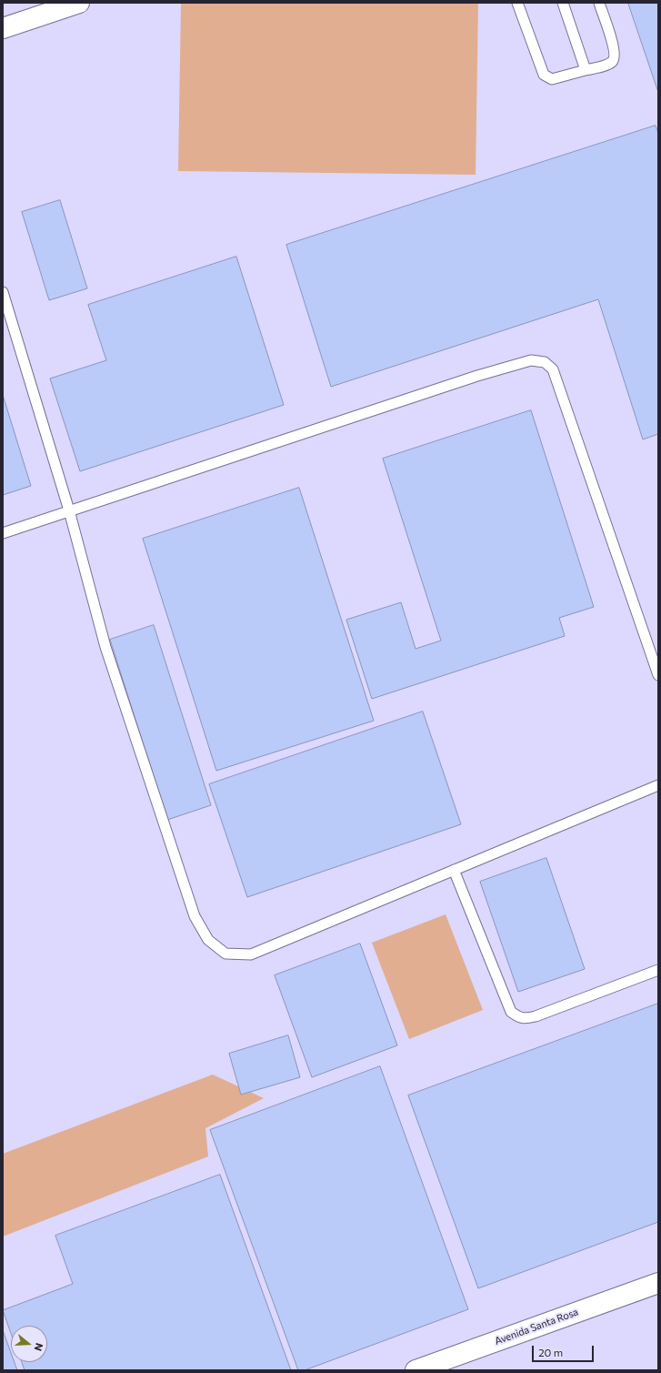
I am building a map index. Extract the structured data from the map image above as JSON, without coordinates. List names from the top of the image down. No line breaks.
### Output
{"streets":{"street":["Avenida Santa Rosa"]},"scale_bar":"20 m","north":"right"}
